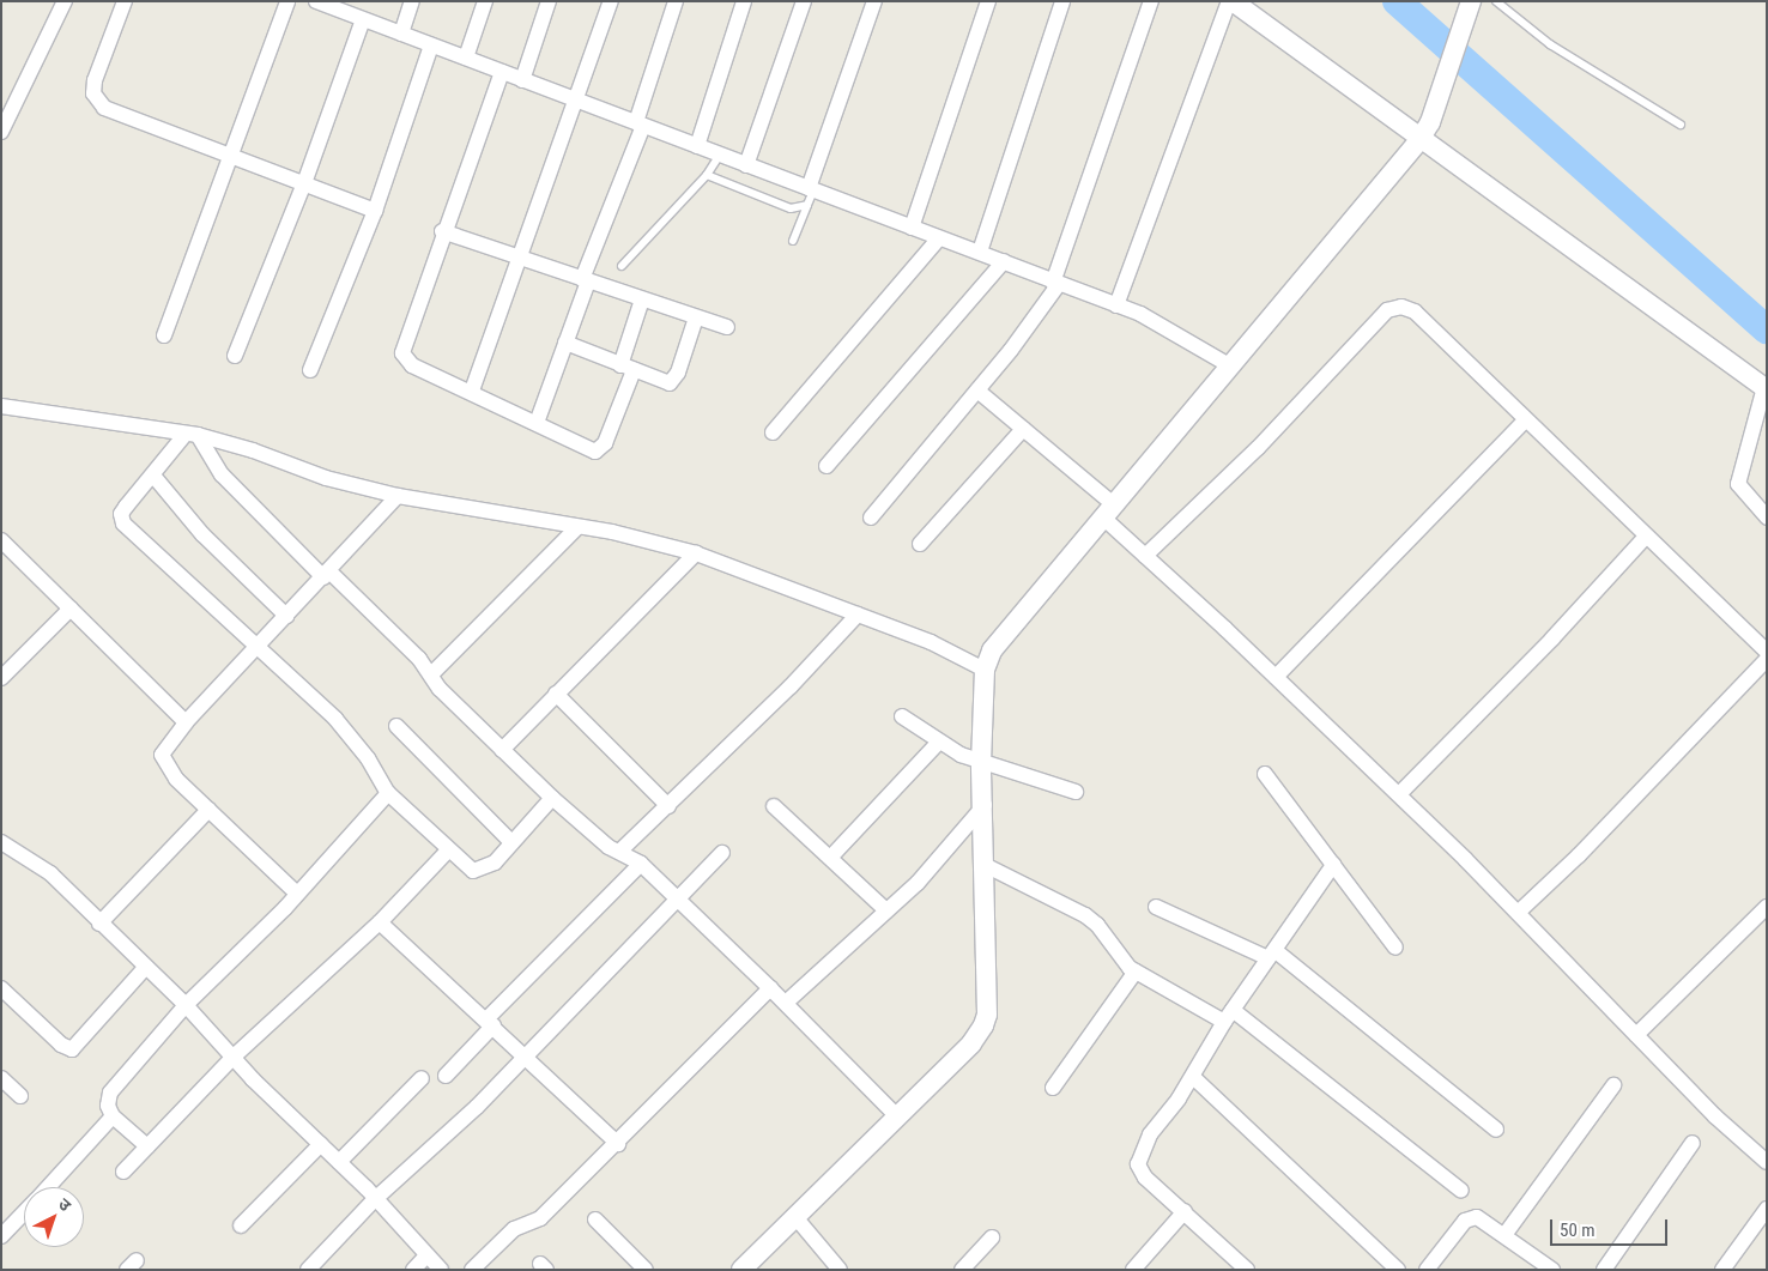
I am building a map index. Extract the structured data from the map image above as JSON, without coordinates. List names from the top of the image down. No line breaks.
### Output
{"scale_bar":"50 m","north":"top right"}
